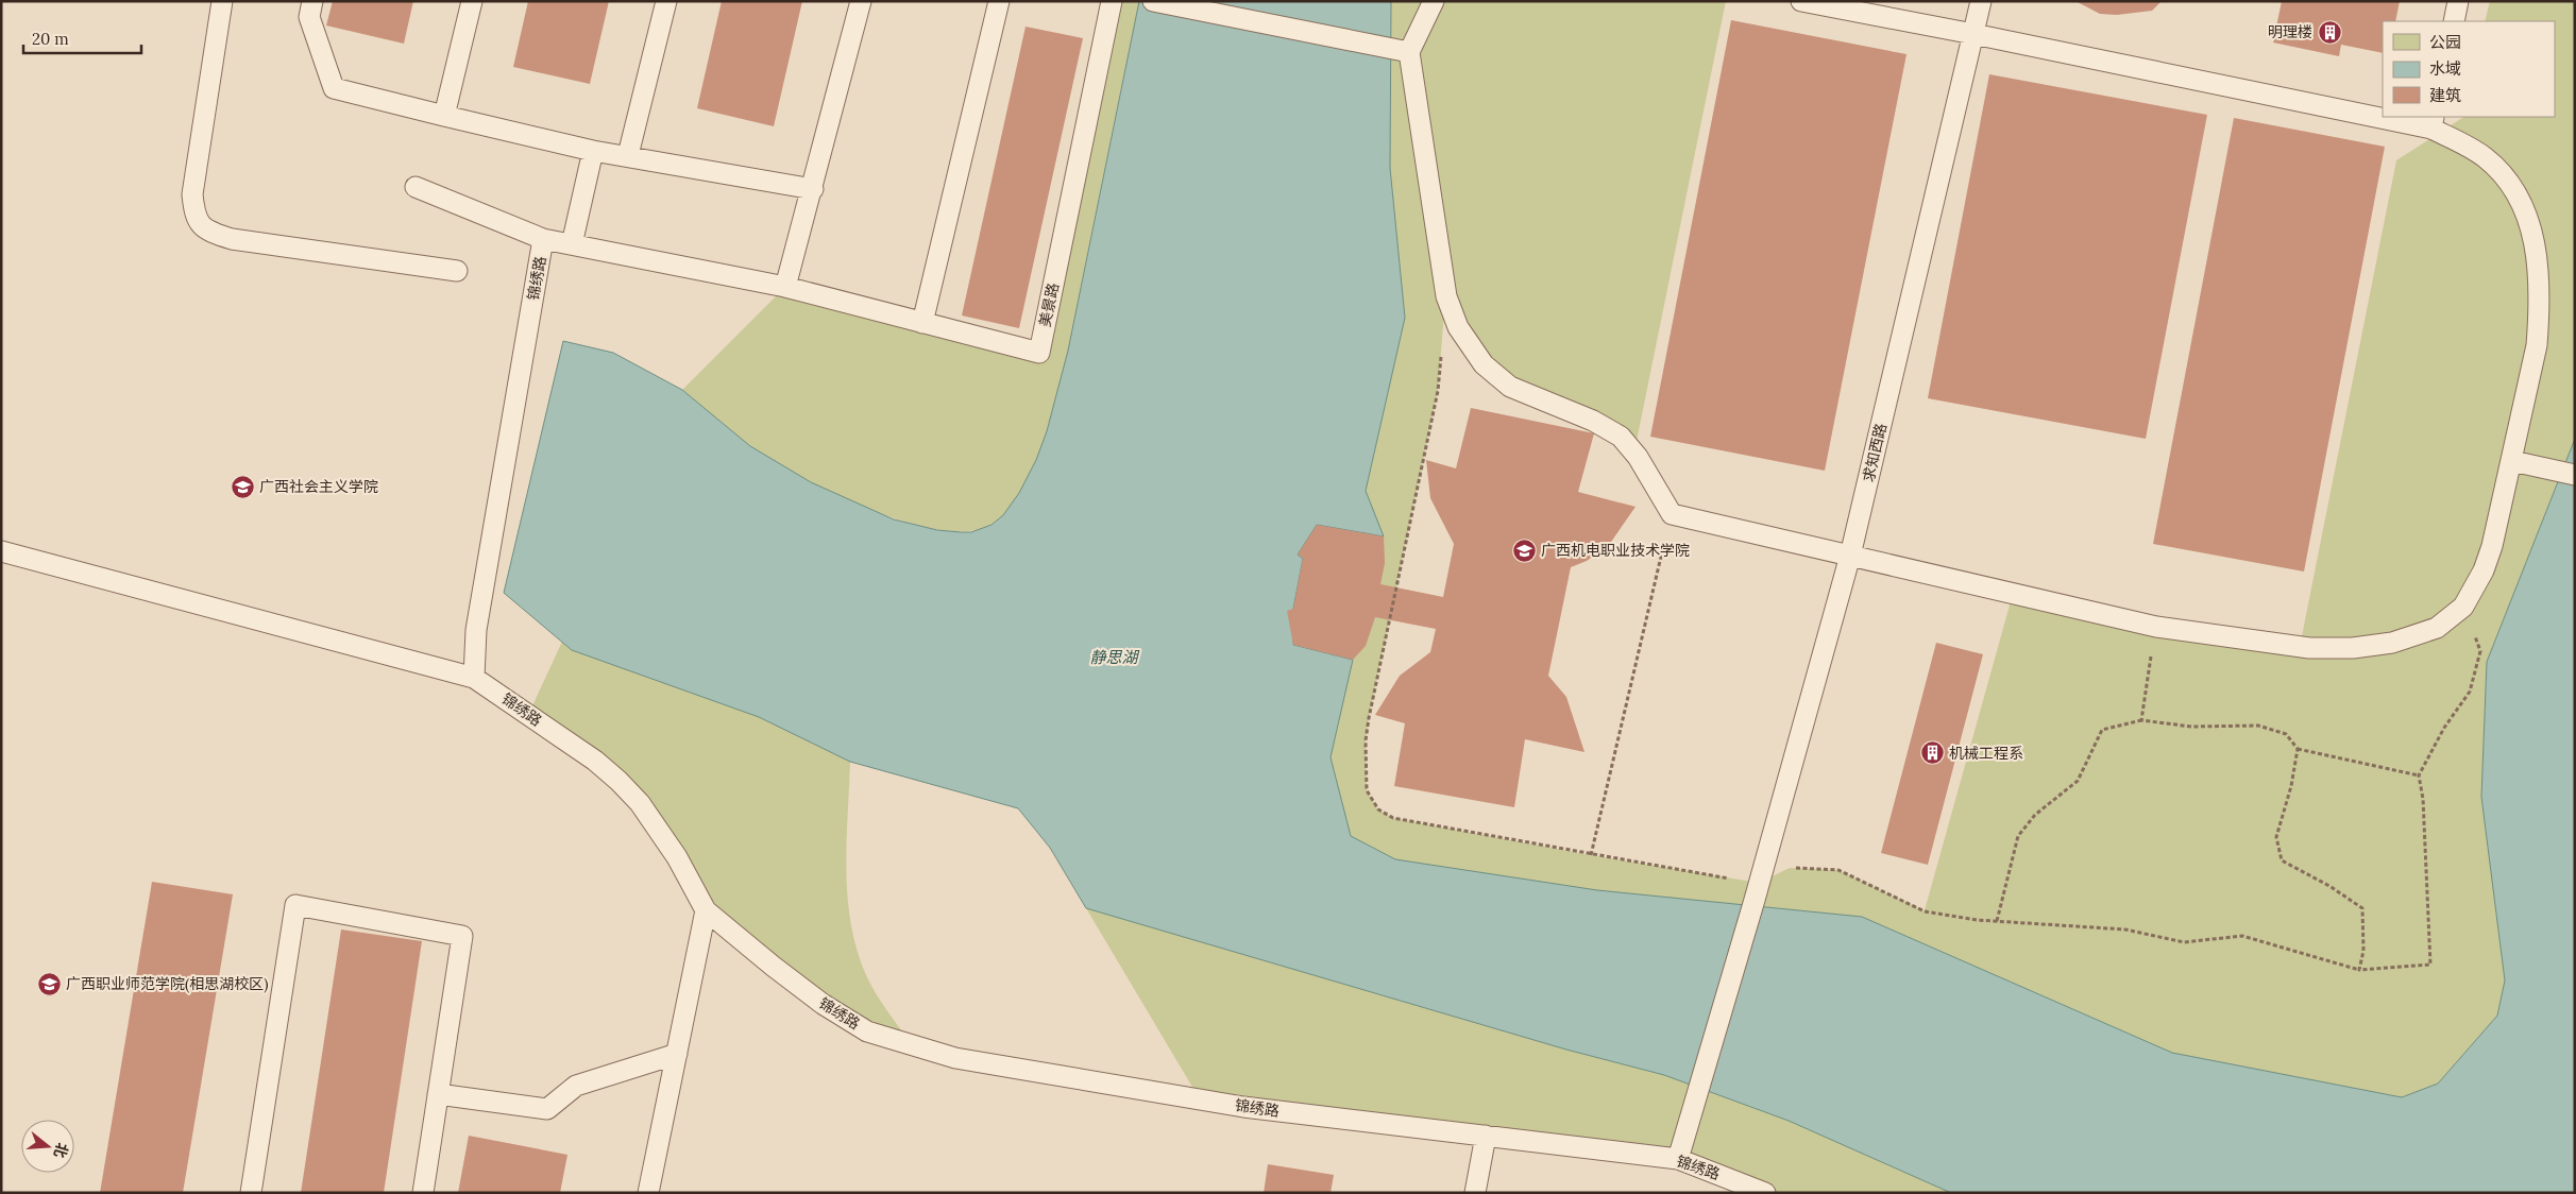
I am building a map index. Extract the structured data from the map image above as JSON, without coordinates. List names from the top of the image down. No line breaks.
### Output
{"streets":{"lane":["锦绣路","美景路","求知西路"]},"crossings":[["锦绣路","美景路"],["锦绣路","求知西路"]],"water":["静思湖"],"places":{"building":["明理楼","机械工程系"],"school or university":["广西社会主义学院","广西机电职业技术学院","广西职业师范学院(相思湖校区)"]},"legend":["公园","水域","建筑"],"scale_bar":"20 m","north":"right"}
